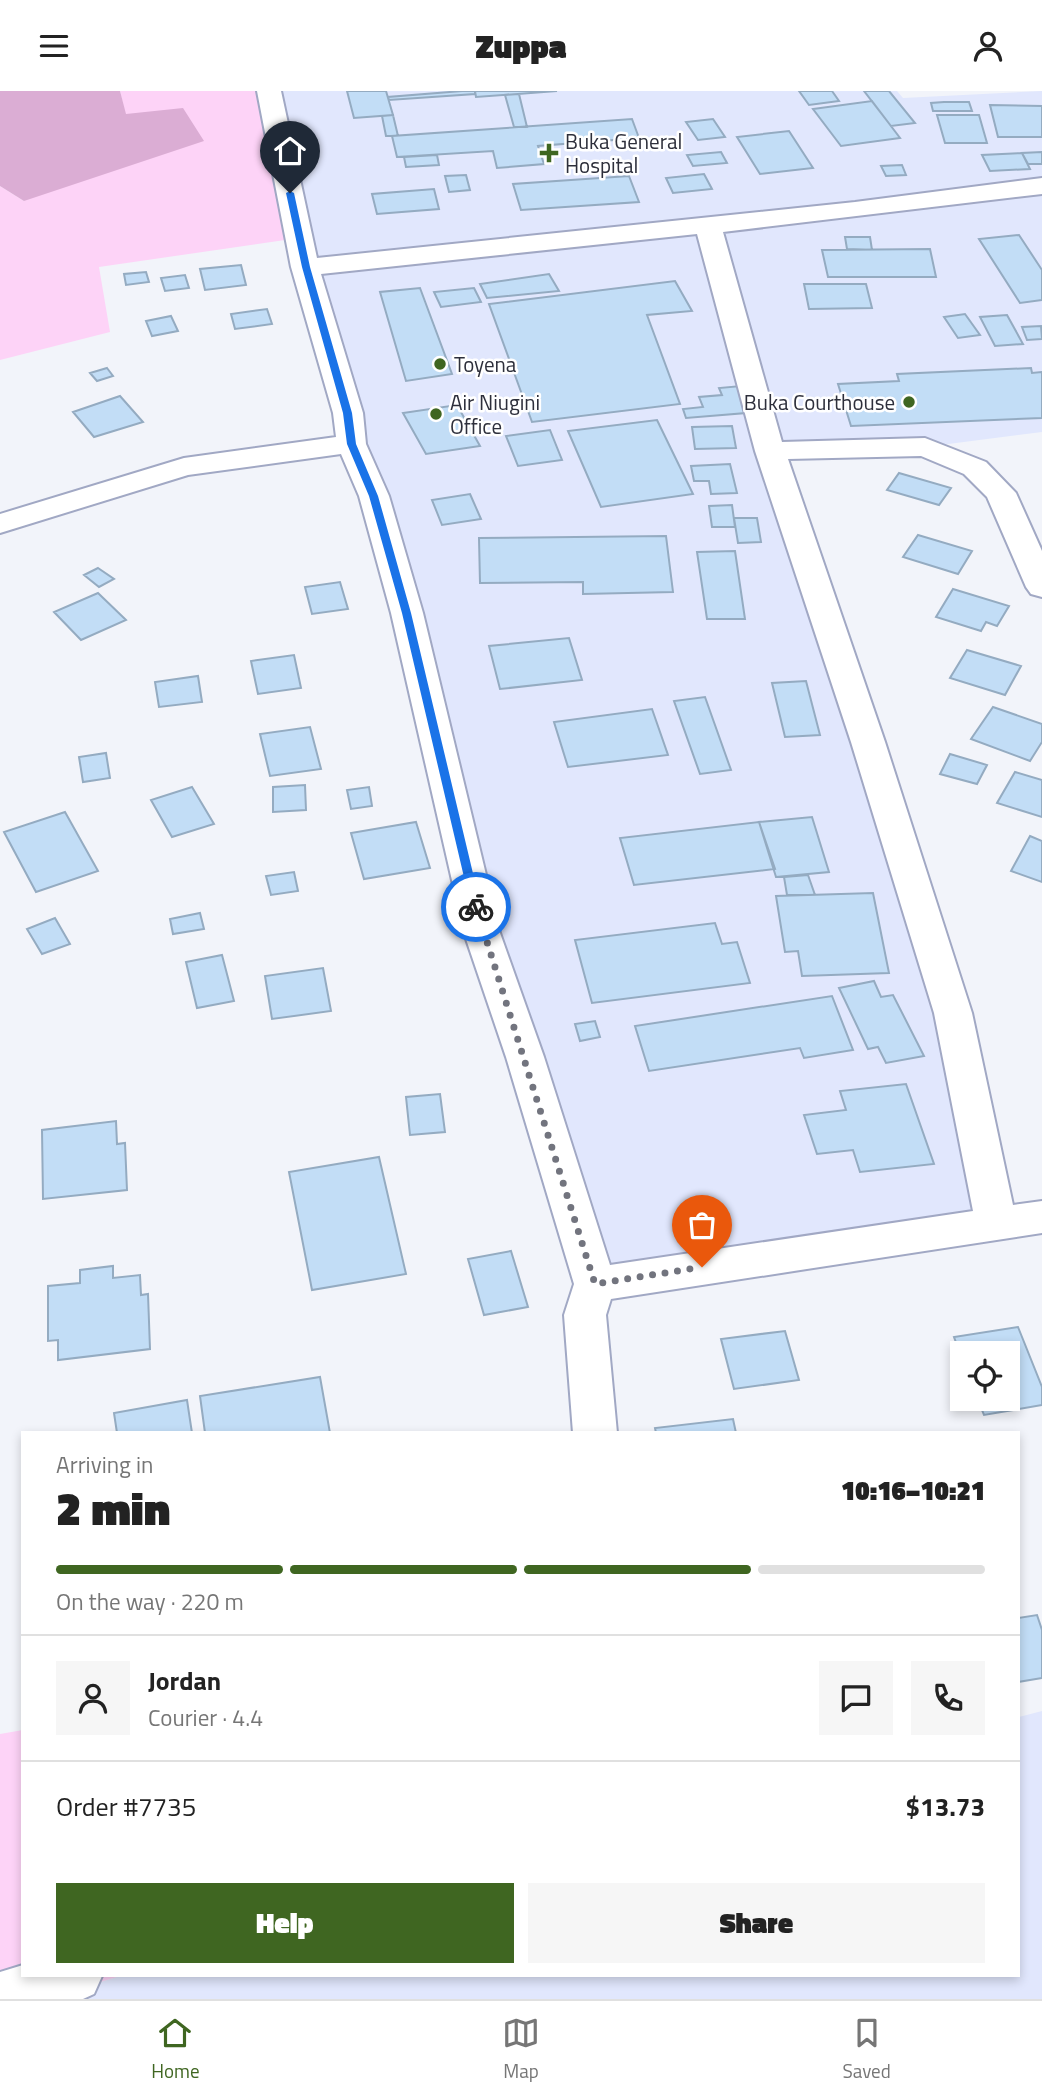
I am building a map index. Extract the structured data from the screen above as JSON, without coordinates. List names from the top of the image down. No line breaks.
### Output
{"places":{"health":["Buka General Hospital"],"other":["Toyena","Buka Courthouse","Air Niugini Office"]},"page":{"header":"Zuppa","heading":["2 min","Arriving in","10:16–10:21"],"panel":["Jordan","Courier · 4.4","Order #7735","$13.73"],"bar":"On the way · 220 m","buttons":["Help","Share"],"tabs":["Home","Map","Saved"]}}
